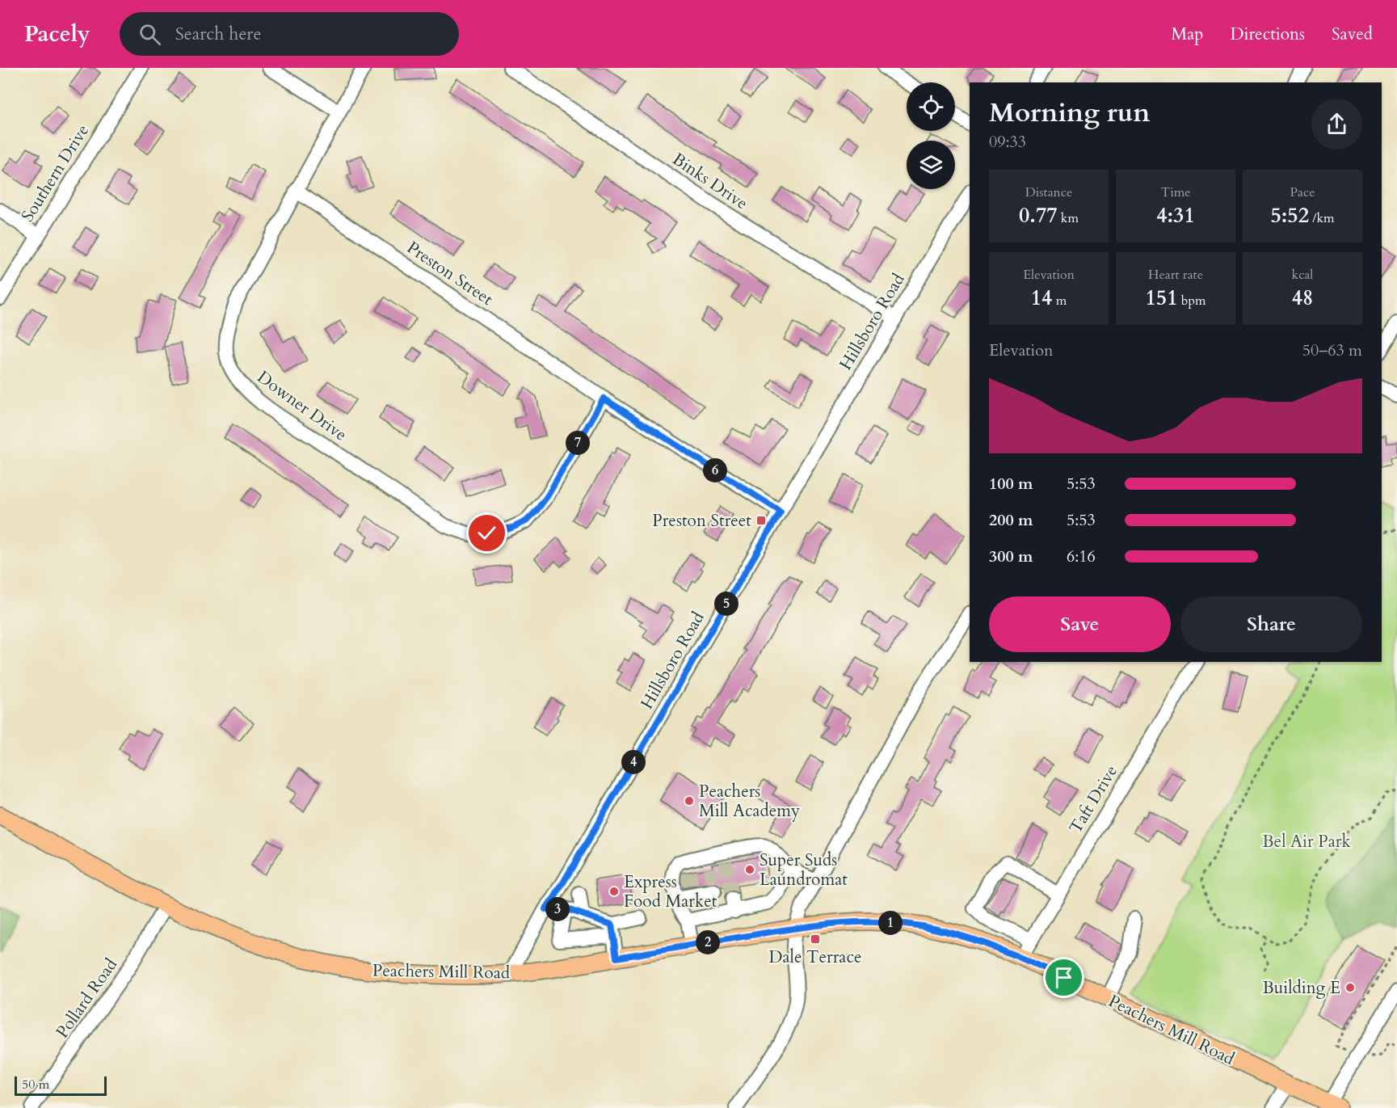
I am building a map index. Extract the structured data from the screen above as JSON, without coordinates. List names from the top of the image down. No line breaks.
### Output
{"streets":{"main road":["Peachers Mill Road"],"street":["Southern Drive","Binks Drive","Preston Street","Hillsboro Road","Downer Drive","Taft Drive","Pollard Road"]},"crossings":[["Binks Drive","Hillsboro Road"],["Preston Street","Hillsboro Road"],["Preston Street","Downer Drive"],["Hillsboro Road","Peachers Mill Road"],["Taft Drive","Peachers Mill Road"],["Peachers Mill Road","Pollard Road"]],"parks":["Bel Air Park"],"places":{"transit":["Preston Street","Dale Terrace"],"other":["Peachers Mill Academy","Super Suds Laundromat","Express Food Market","Building E"]},"scale_bar":"50 m","page":{"header":"Pacely","search":"Search here","nav":["Map","Directions","Saved"],"heading":["Morning run","09:33"],"stats":[["Distance","0.77 km"],["Time","4:31"],["Pace","5:52 /km"],["Elevation","14 m"],["Heart rate","151 bpm"],["kcal","48"]],"chart":["Elevation","50–63 m"],"pins":["7","6","5","4","3","1","2"],"list":[{"name":"100 m","note":"5:53"},{"name":"200 m","note":"5:53"},{"name":"300 m","note":"6:16"}],"buttons":["Save","Share"],"scale":"50 m"}}
